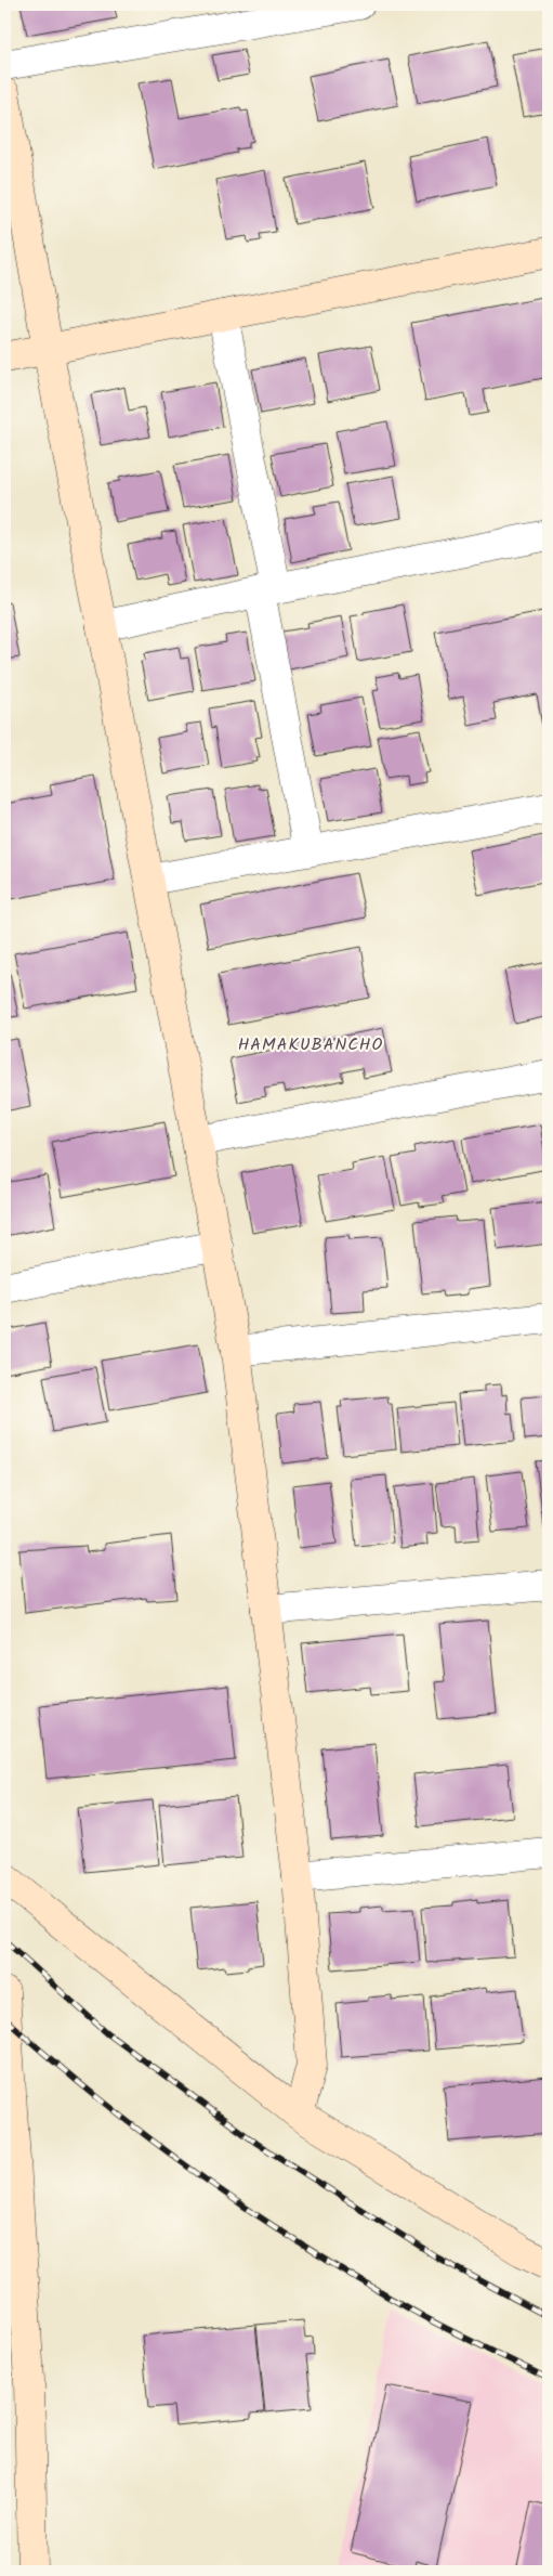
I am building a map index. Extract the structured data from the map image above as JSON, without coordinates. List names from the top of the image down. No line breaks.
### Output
{"districts":["HAMAKUBANCHO"]}
